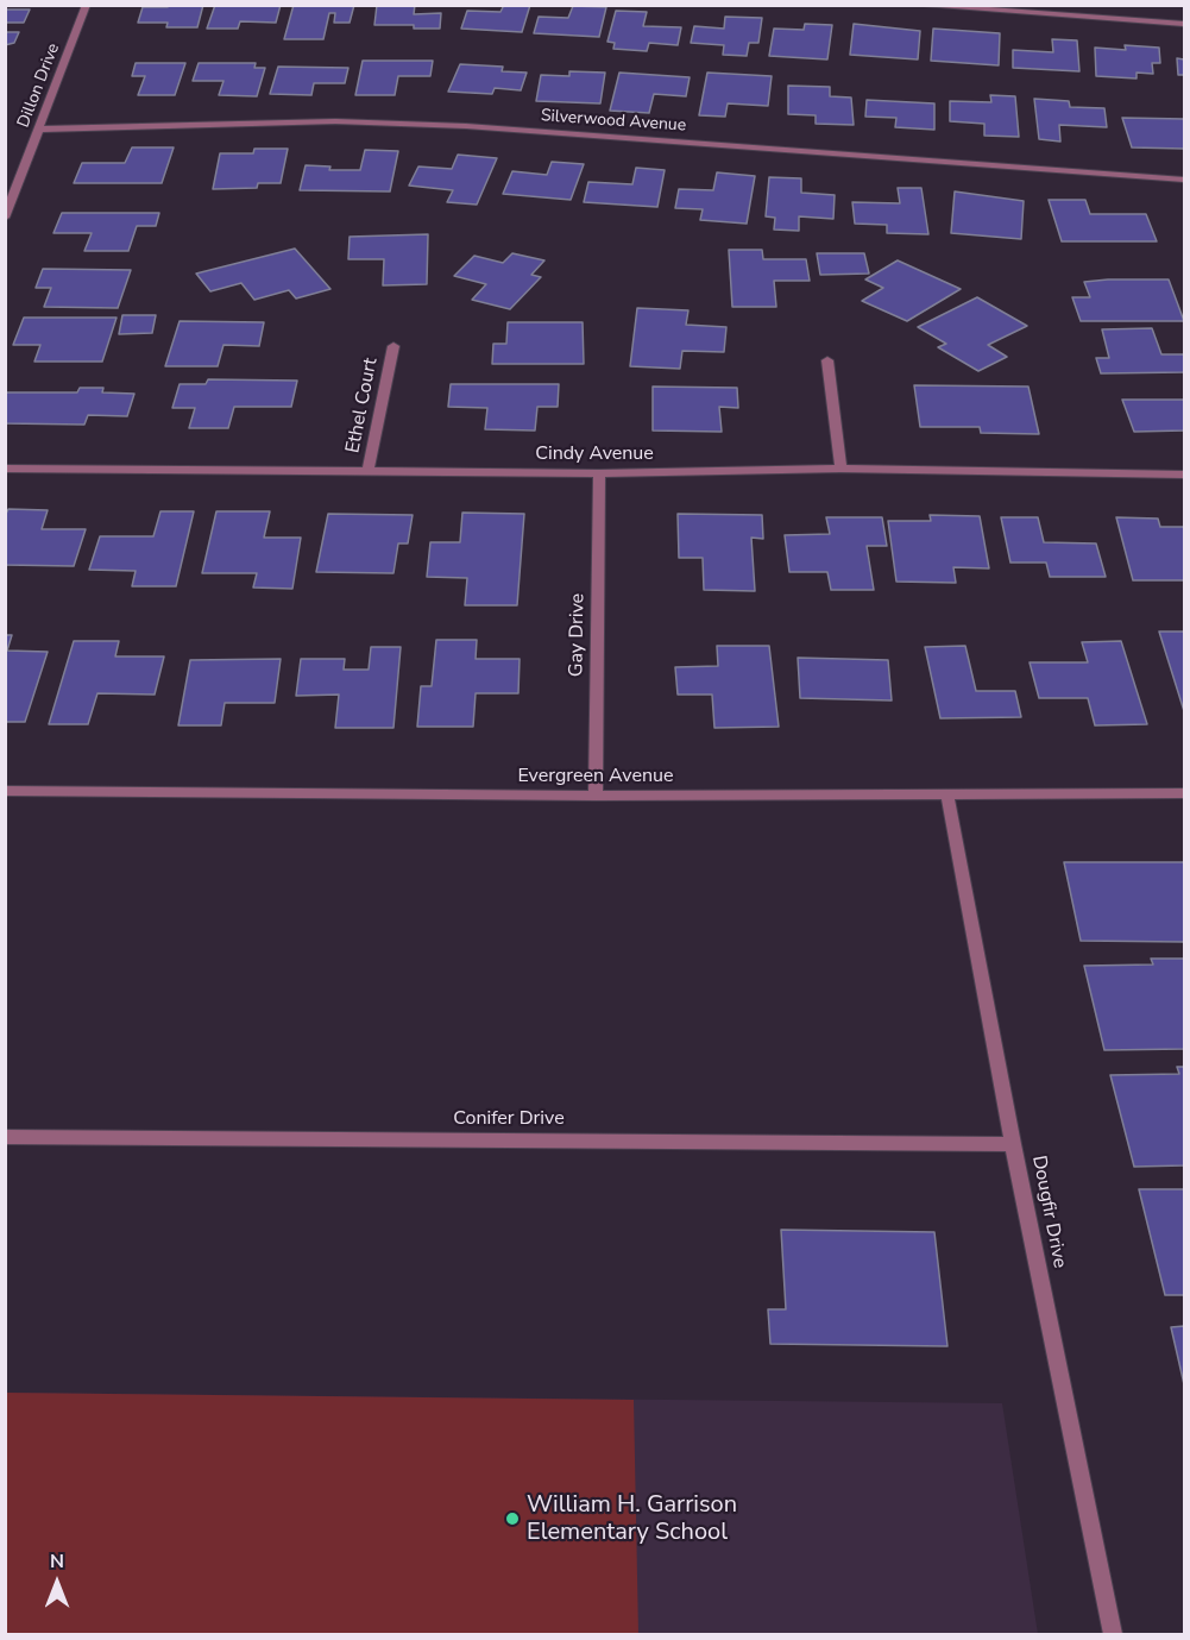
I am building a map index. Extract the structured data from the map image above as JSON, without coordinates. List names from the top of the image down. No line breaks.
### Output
{"streets":{"street":["Dillon Drive","Silverwood Avenue","Ethel Court","Cindy Avenue","Gay Drive","Evergreen Avenue","Conifer Drive","Dougfir Drive"]},"crossings":[["Dillon Drive","Silverwood Avenue"],["Ethel Court","Cindy Avenue"],["Cindy Avenue","Gay Drive"],["Gay Drive","Evergreen Avenue"],["Evergreen Avenue","Dougfir Drive"],["Conifer Drive","Dougfir Drive"]],"places":["William H. Garrison Elementary School"],"north":"top"}
